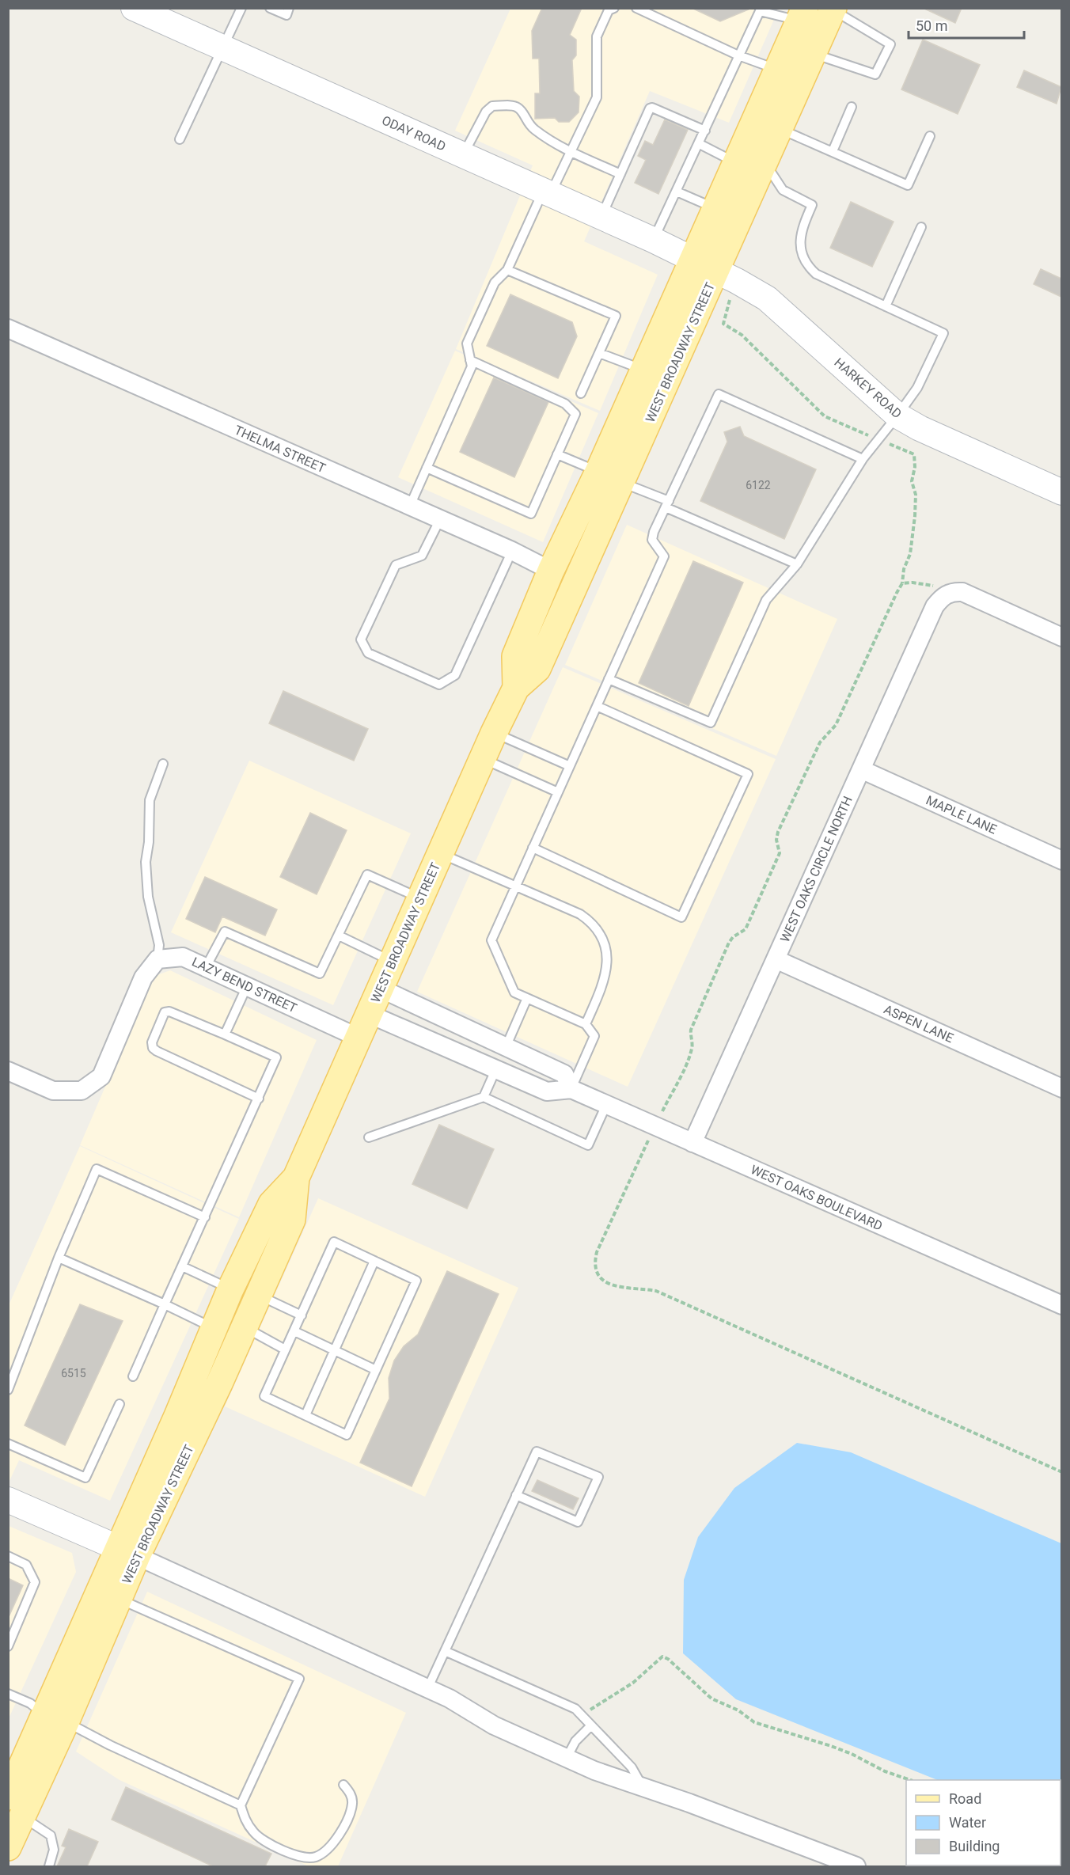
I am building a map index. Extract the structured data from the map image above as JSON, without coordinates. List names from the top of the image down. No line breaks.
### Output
{"streets":{"main road":["WEST BROADWAY STREET"],"street":["ODAY ROAD","HARKEY ROAD","THELMA STREET","MAPLE LANE","WEST OAKS CIRCLE NORTH","LAZY BEND STREET","ASPEN LANE","WEST OAKS BOULEVARD"]},"crossings":[["ODAY ROAD","WEST BROADWAY STREET"],["ODAY ROAD","HARKEY ROAD"],["WEST BROADWAY STREET","HARKEY ROAD"],["WEST BROADWAY STREET","THELMA STREET"],["WEST BROADWAY STREET","LAZY BEND STREET"],["WEST BROADWAY STREET","WEST OAKS BOULEVARD"],["MAPLE LANE","WEST OAKS CIRCLE NORTH"],["WEST OAKS CIRCLE NORTH","ASPEN LANE"],["WEST OAKS CIRCLE NORTH","WEST OAKS BOULEVARD"]],"house_numbers":["6122","6515"],"legend":["Road","Water","Building"],"scale_bar":"50 m"}
